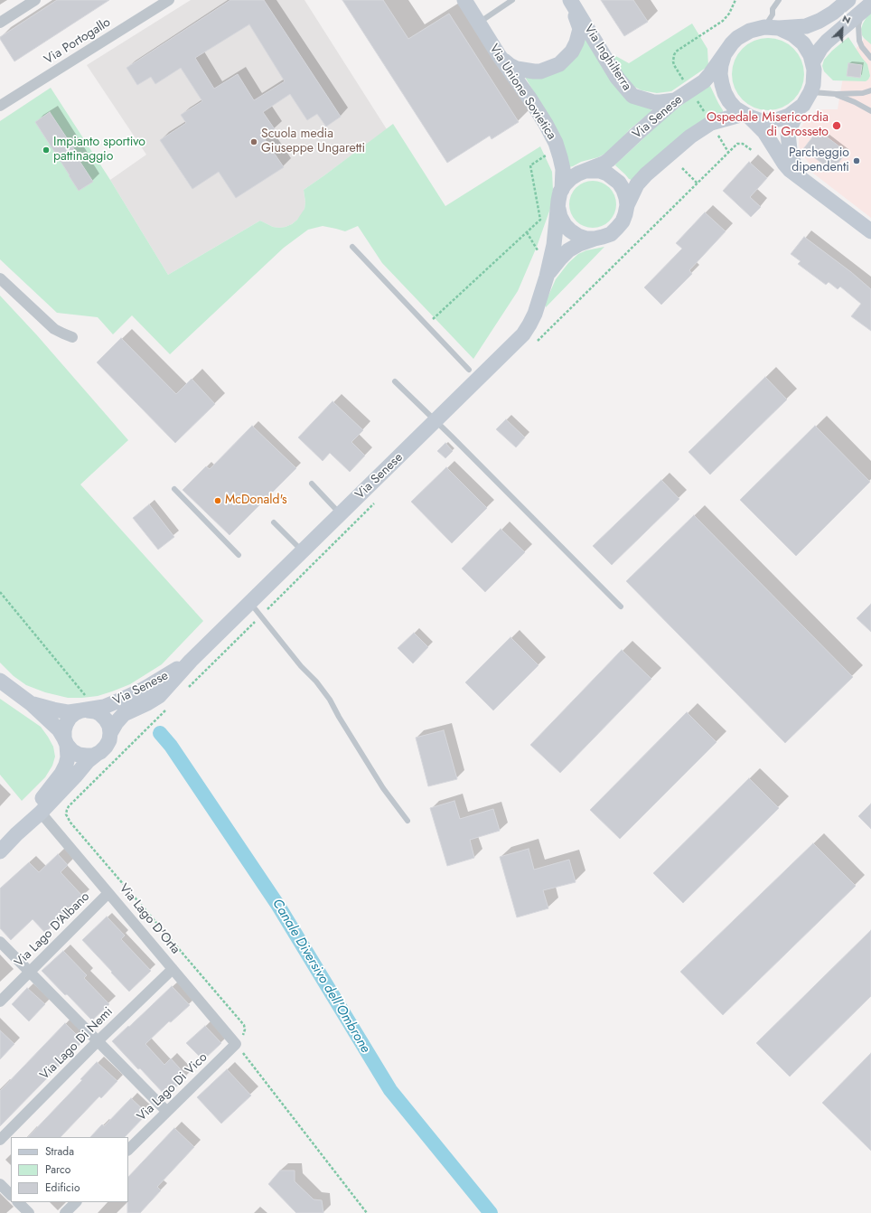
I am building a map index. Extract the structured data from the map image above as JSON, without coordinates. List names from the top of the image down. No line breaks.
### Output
{"streets":{"main road":["Via Inghilterra","Via Unione Sovietica","Via Senese"],"street":["Via Portogallo","Via Lago D'Orta","Via Lago D'Albano","Via Lago Di Nemi","Via Lago Di Vico"]},"crossings":[["Via Inghilterra","Via Senese"],["Via Unione Sovietica","Via Senese"],["Via Senese","Via Lago D'Orta"],["Via Lago D'Orta","Via Lago D'Albano"],["Via Lago D'Orta","Via Lago Di Nemi"],["Via Lago D'Orta","Via Lago Di Vico"]],"water":["Canale Diversivo dell'Ombrone"],"places":["Ospedale Misericordia di Grosseto","Scuola media Giuseppe Ungaretti","Impianto sportivo pattinaggio","Parcheggio dipendenti","McDonald's"],"legend":["Strada","Parco","Edificio"],"north":"top right"}
